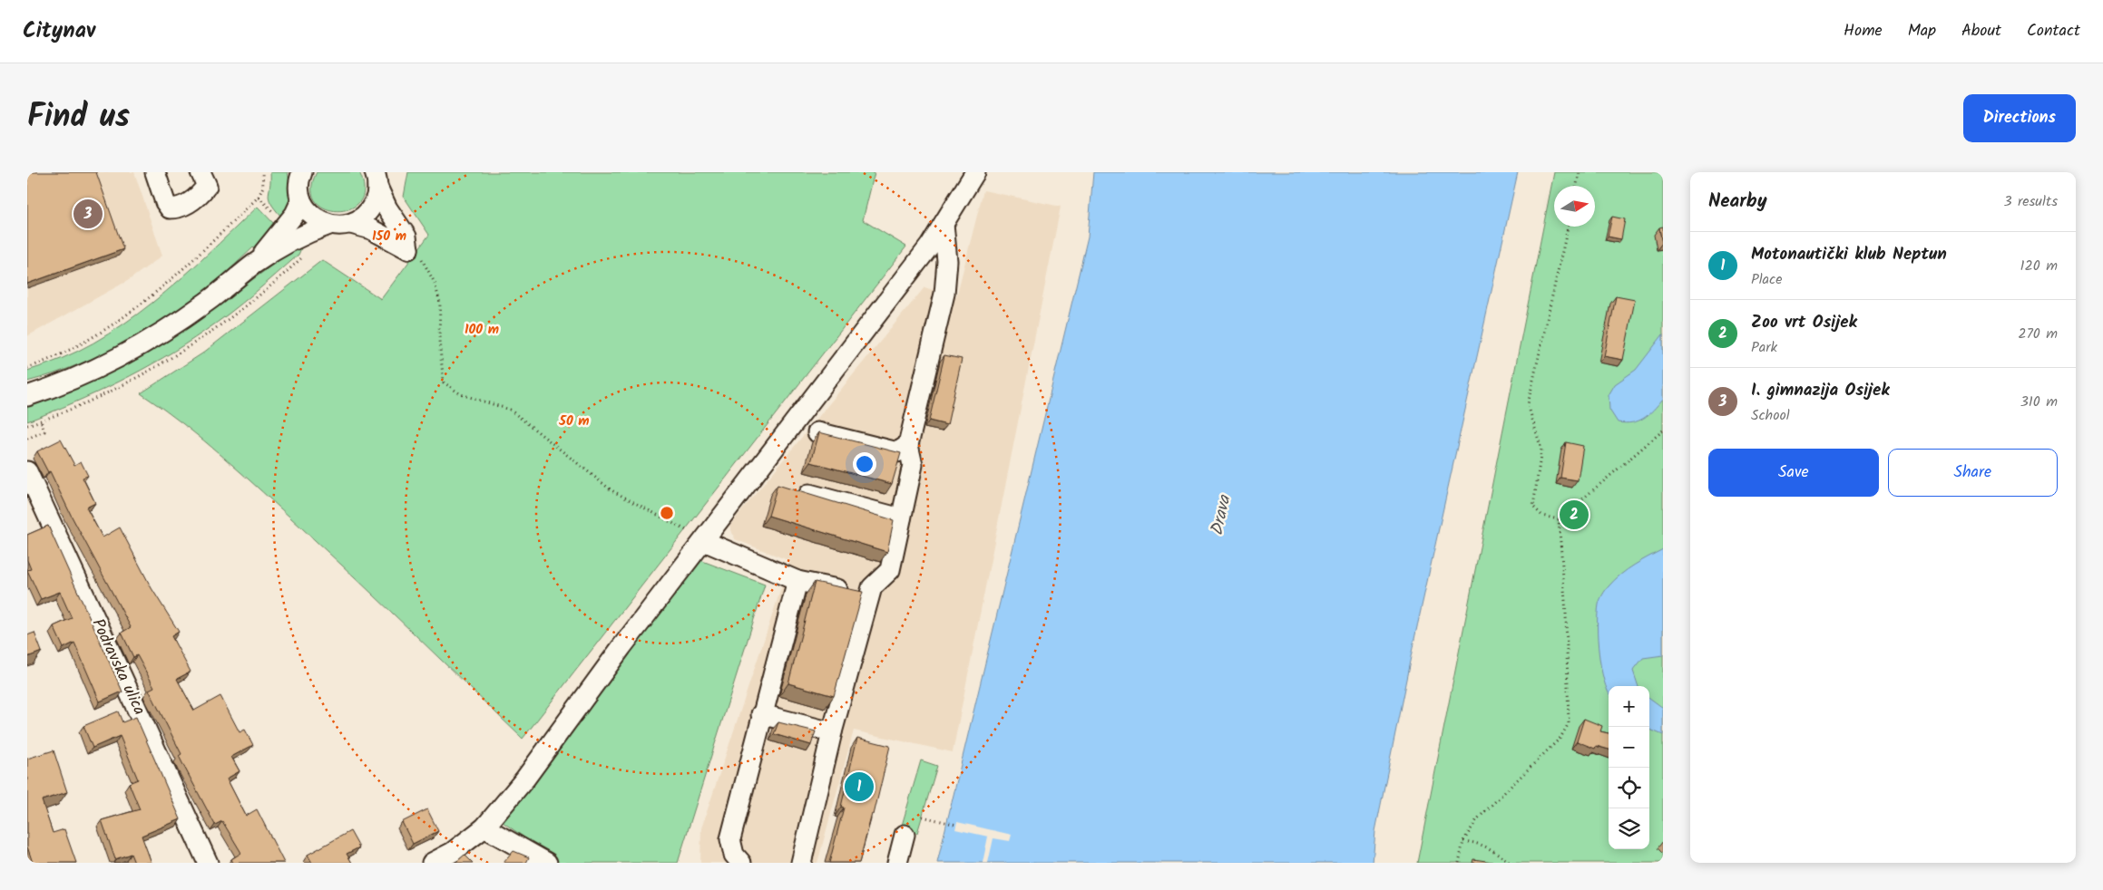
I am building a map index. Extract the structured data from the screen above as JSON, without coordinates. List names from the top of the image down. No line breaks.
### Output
{"streets":{"street":["Podravska ulica"]},"water":["Drava"],"north":"right","page":{"header":"Citynav","nav":["Home","Map","About","Contact"],"title":"Find us","buttons":["Directions",["Save","Share"]],"heading":["Nearby","3 results"],"pins":["3","2","1"],"list":[{"mark":"1","name":"Motonautički klub Neptun","note":"Place","value":"120 m"},{"mark":"2","name":"Zoo vrt Osijek","note":"Park","value":"270 m"},{"mark":"3","name":"I. gimnazija Osijek","note":"School","value":"310 m"}],"map_buttons":["+","−"]},"rings":["150 m","100 m","50 m"]}
